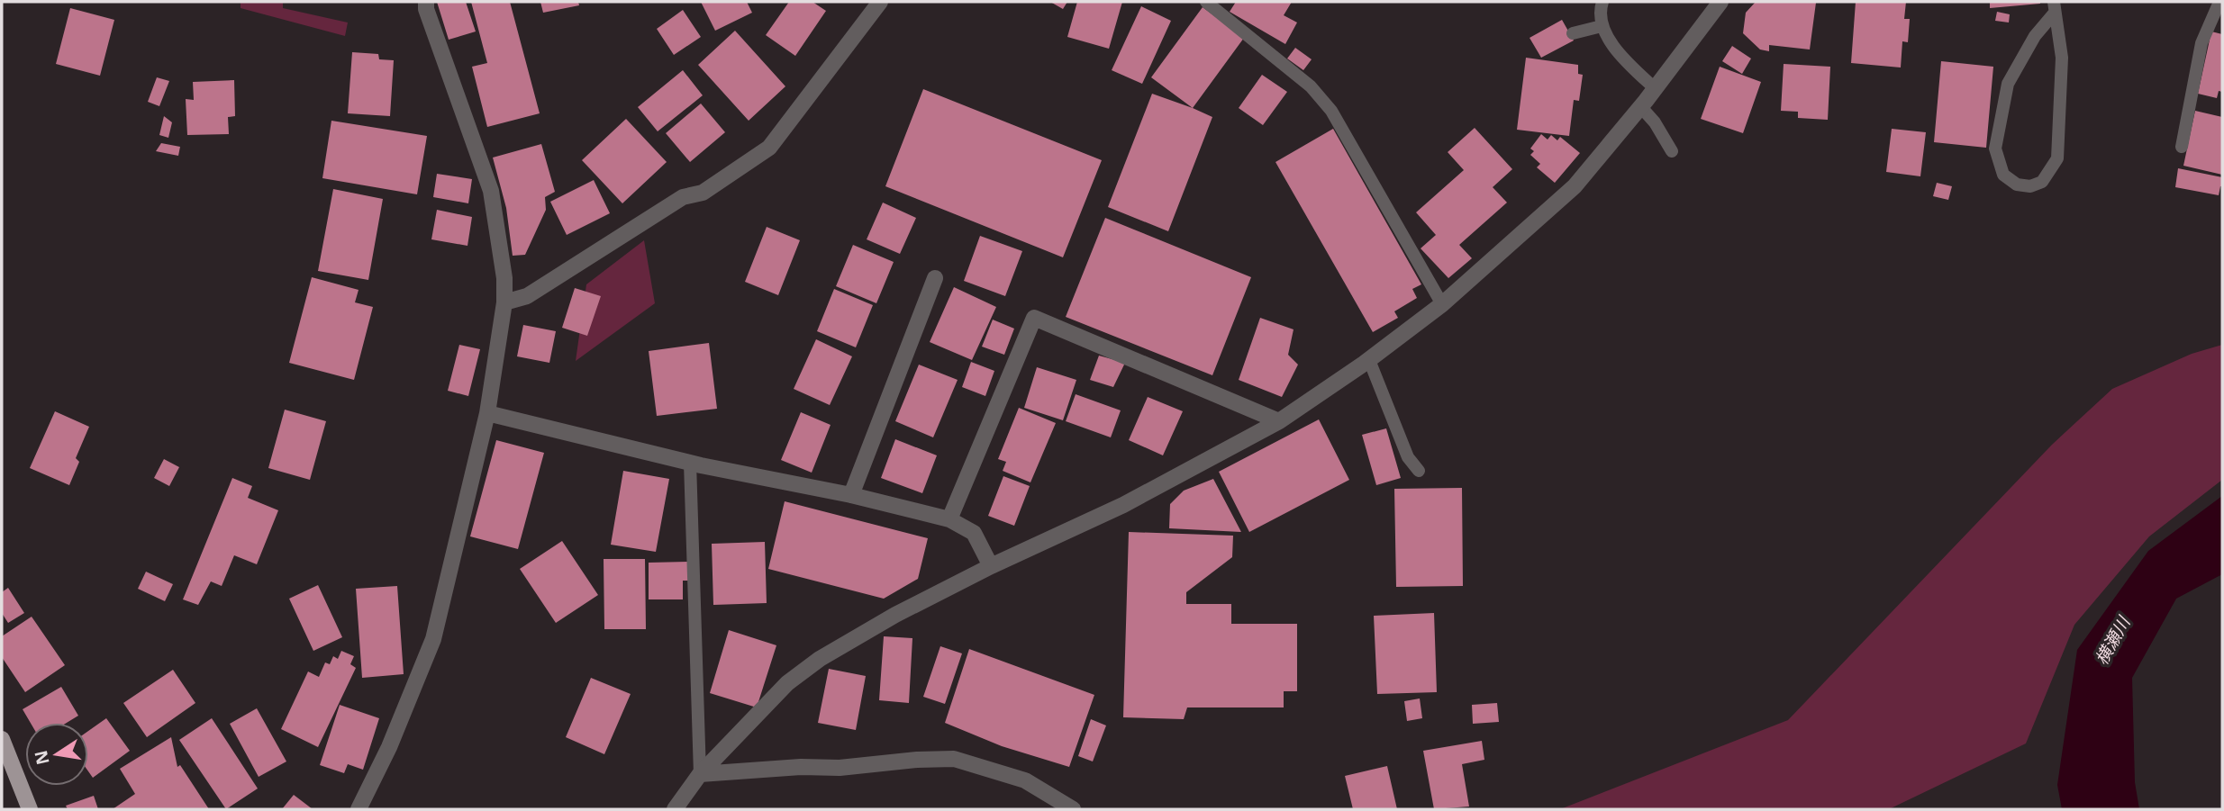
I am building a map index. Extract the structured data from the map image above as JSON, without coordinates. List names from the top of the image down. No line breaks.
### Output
{"water":["横瀬川"],"north":"left"}
